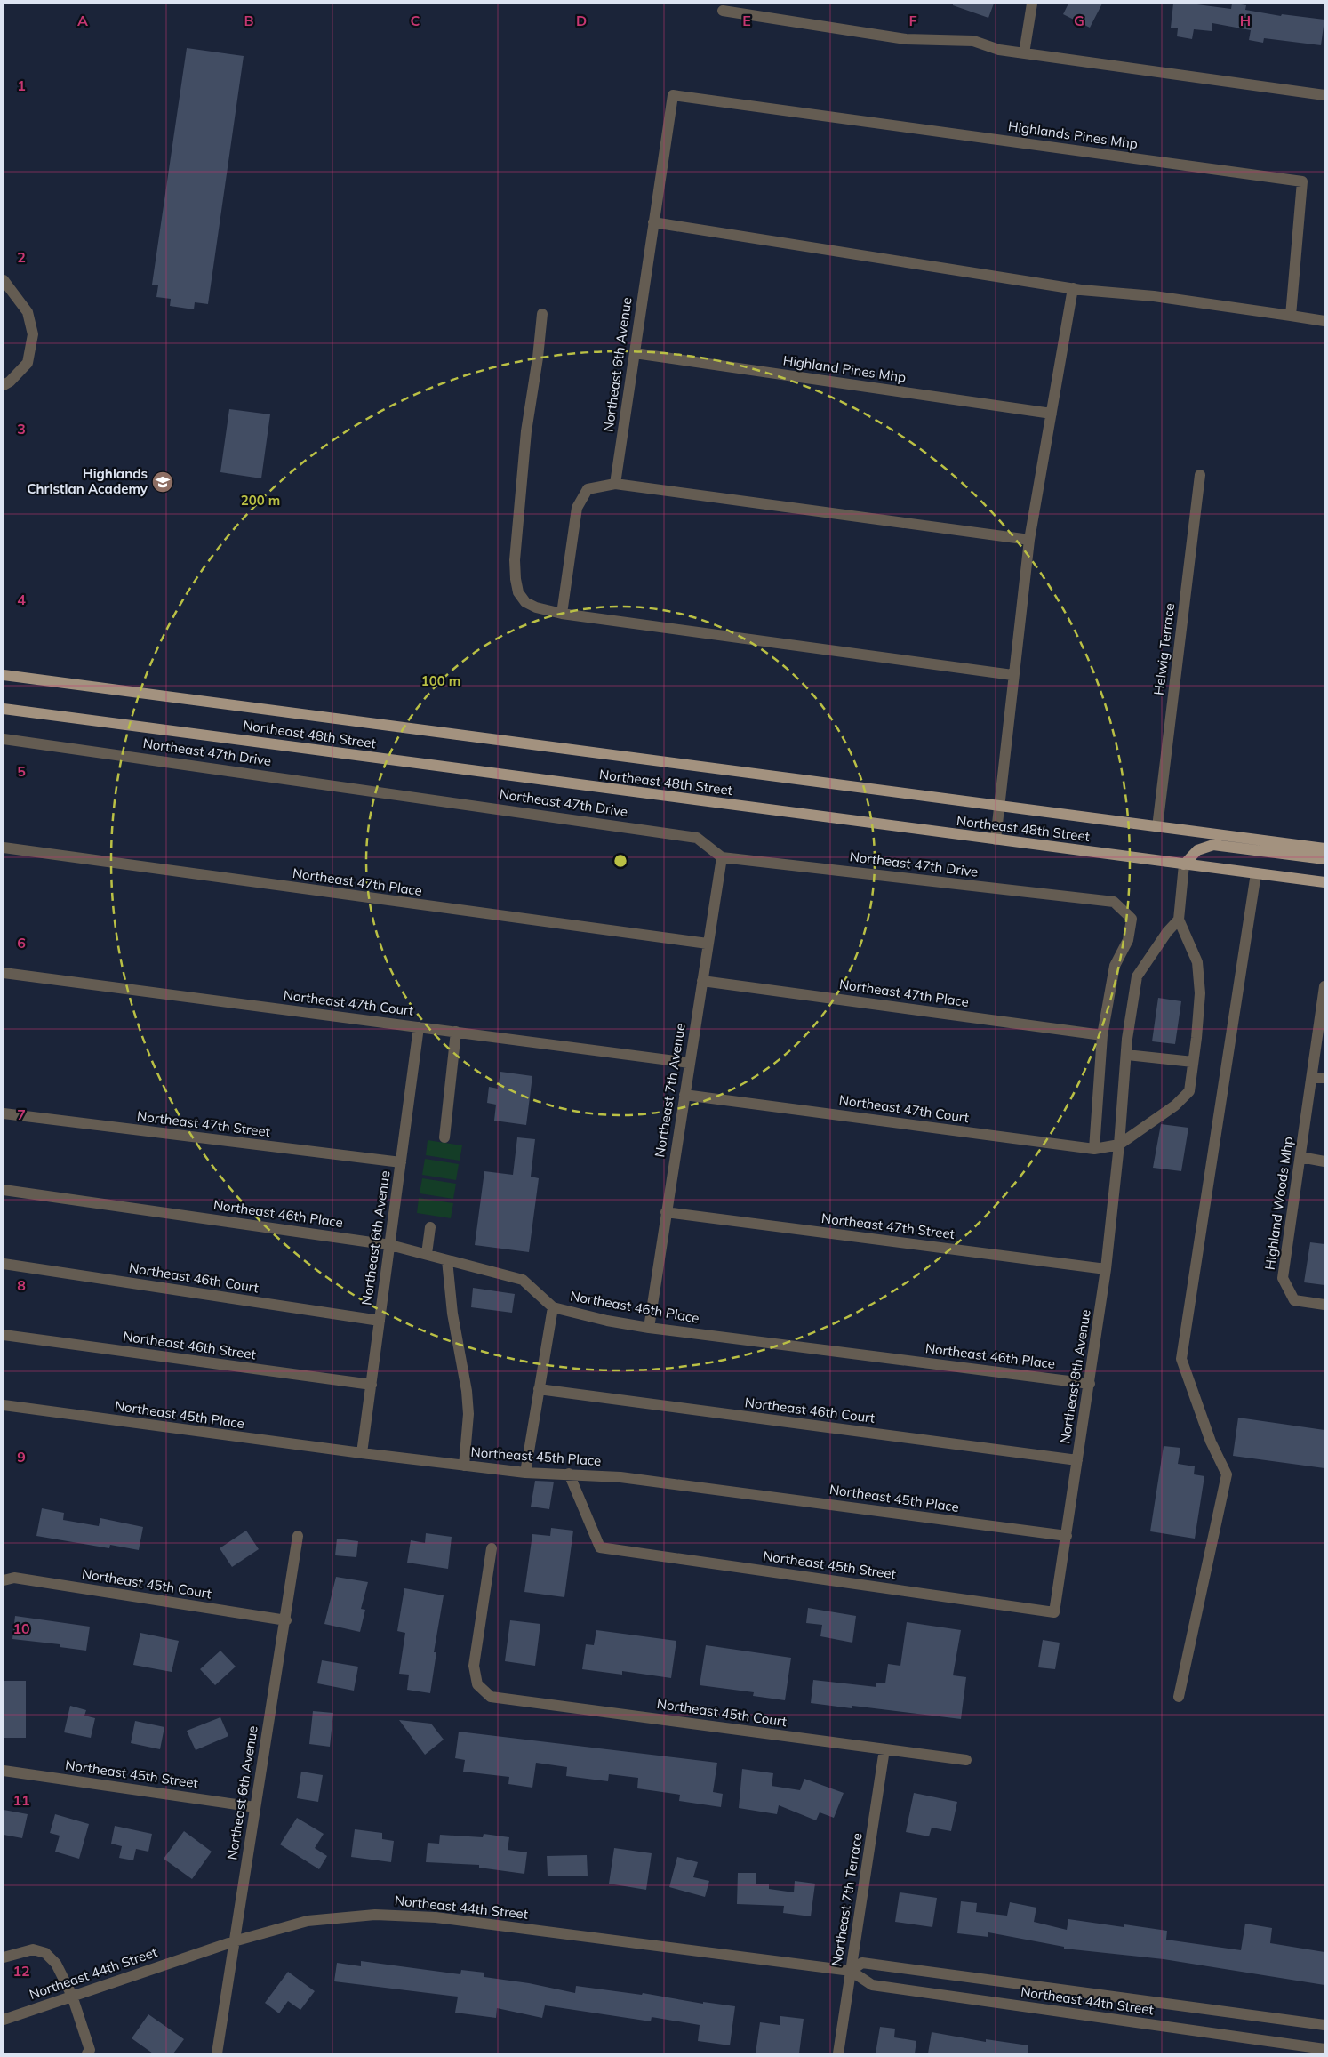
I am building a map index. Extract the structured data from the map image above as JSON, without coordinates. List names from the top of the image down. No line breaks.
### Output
{"streets":{"main road":["Northeast 48th Street"],"street":["Highlands Pines Mhp","Northeast 6th Avenue","Highland Pines Mhp","Helwig Terrace","Northeast 47th Drive","Northeast 47th Place","Northeast 47th Court","Northeast 7th Avenue","Northeast 47th Street","Highland Woods Mhp","Northeast 46th Place","Northeast 46th Court","Northeast 46th Street","Northeast 8th Avenue","Northeast 45th Place","Northeast 45th Street","Northeast 45th Court","Northeast 7th Terrace","Northeast 44th Street"]},"crossings":[["Highlands Pines Mhp","Northeast 6th Avenue"],["Northeast 6th Avenue","Highland Pines Mhp"],["Northeast 6th Avenue","Northeast 47th Court"],["Northeast 6th Avenue","Northeast 47th Street"],["Northeast 6th Avenue","Northeast 46th Place"],["Northeast 6th Avenue","Northeast 46th Court"],["Northeast 6th Avenue","Northeast 46th Street"],["Northeast 6th Avenue","Northeast 45th Place"],["Northeast 6th Avenue","Northeast 45th Street"],["Northeast 6th Avenue","Northeast 45th Court"],["Northeast 6th Avenue","Northeast 44th Street"],["Helwig Terrace","Northeast 48th Street"],["Northeast 47th Drive","Northeast 47th Place"],["Northeast 47th Drive","Northeast 7th Avenue"],["Northeast 47th Place","Northeast 7th Avenue"],["Northeast 47th Court","Northeast 7th Avenue"],["Northeast 47th Court","Northeast 8th Avenue"],["Northeast 7th Avenue","Northeast 47th Street"],["Northeast 7th Avenue","Northeast 46th Place"],["Northeast 47th Street","Northeast 8th Avenue"],["Northeast 46th Place","Northeast 8th Avenue"],["Northeast 46th Court","Northeast 8th Avenue"],["Northeast 8th Avenue","Northeast 45th Place"],["Northeast 8th Avenue","Northeast 45th Street"],["Northeast 45th Place","Northeast 45th Street"],["Northeast 45th Court","Northeast 7th Terrace"],["Northeast 7th Terrace","Northeast 44th Street"]],"places":{"school or university":["Highlands Christian Academy"]},"grid":{"columns":["A","B","C","D","E","F","G","H"],"rows":["1","2","3","4","5","6","7","8","9","10","11","12"]},"rings":["200 m","100 m"]}
